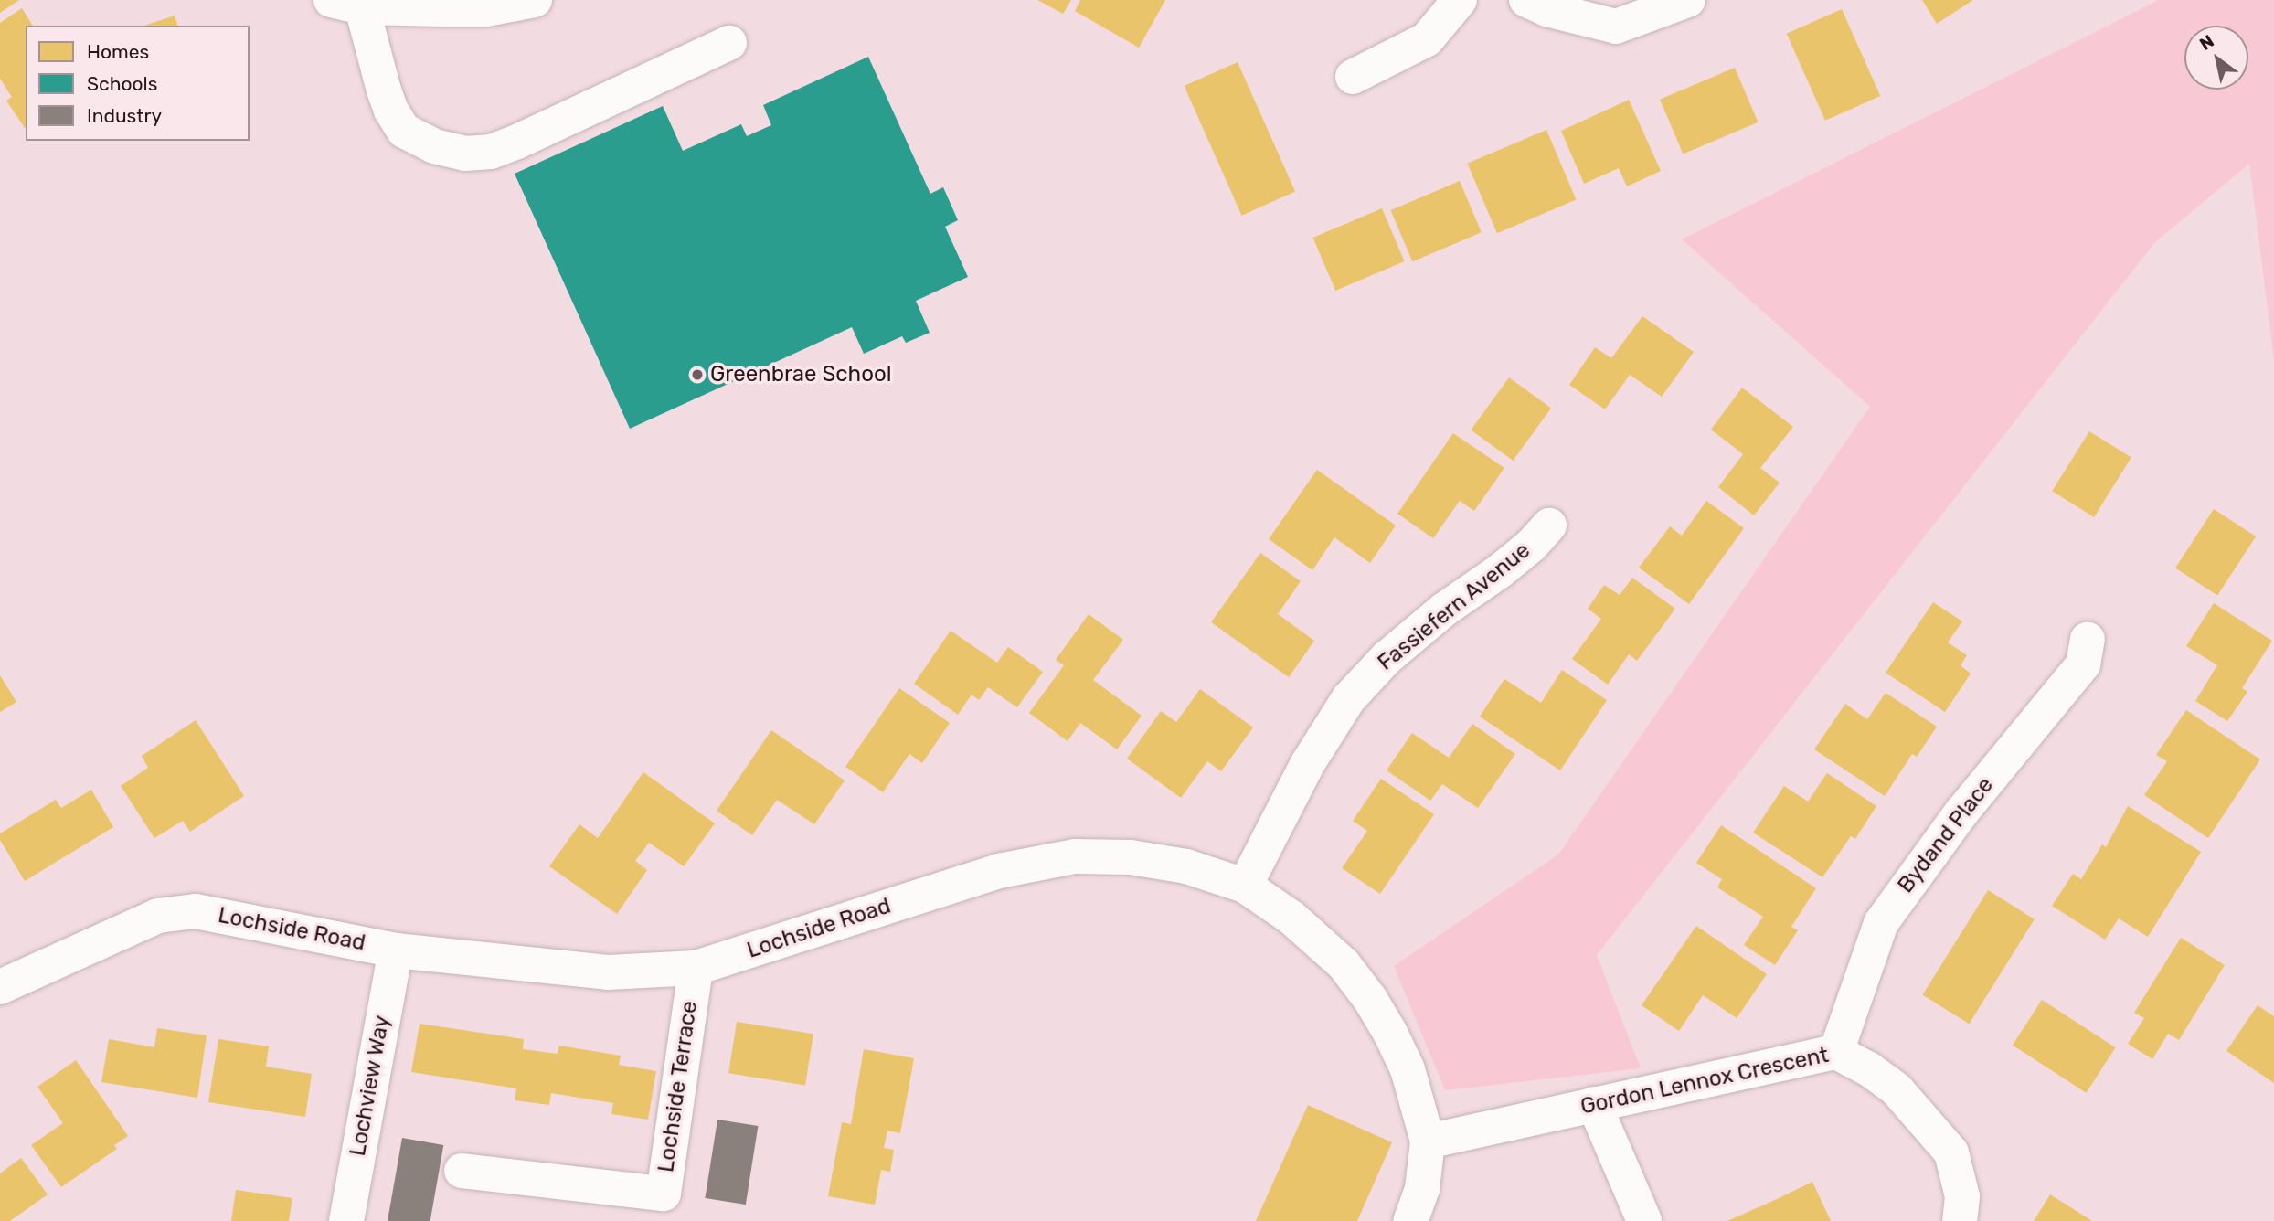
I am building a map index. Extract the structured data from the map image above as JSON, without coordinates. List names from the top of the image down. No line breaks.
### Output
{"streets":{"street":["Fassiefern Avenue","Bydand Place","Lochside Road","Gordon Lennox Crescent","Lochview Way","Lochside Terrace"]},"crossings":[["Fassiefern Avenue","Lochside Road"],["Bydand Place","Gordon Lennox Crescent"],["Lochside Road","Gordon Lennox Crescent"],["Lochside Road","Lochview Way"],["Lochside Road","Lochside Terrace"]],"places":["Greenbrae School"],"legend":["Homes","Schools","Industry"],"north":"top left"}
